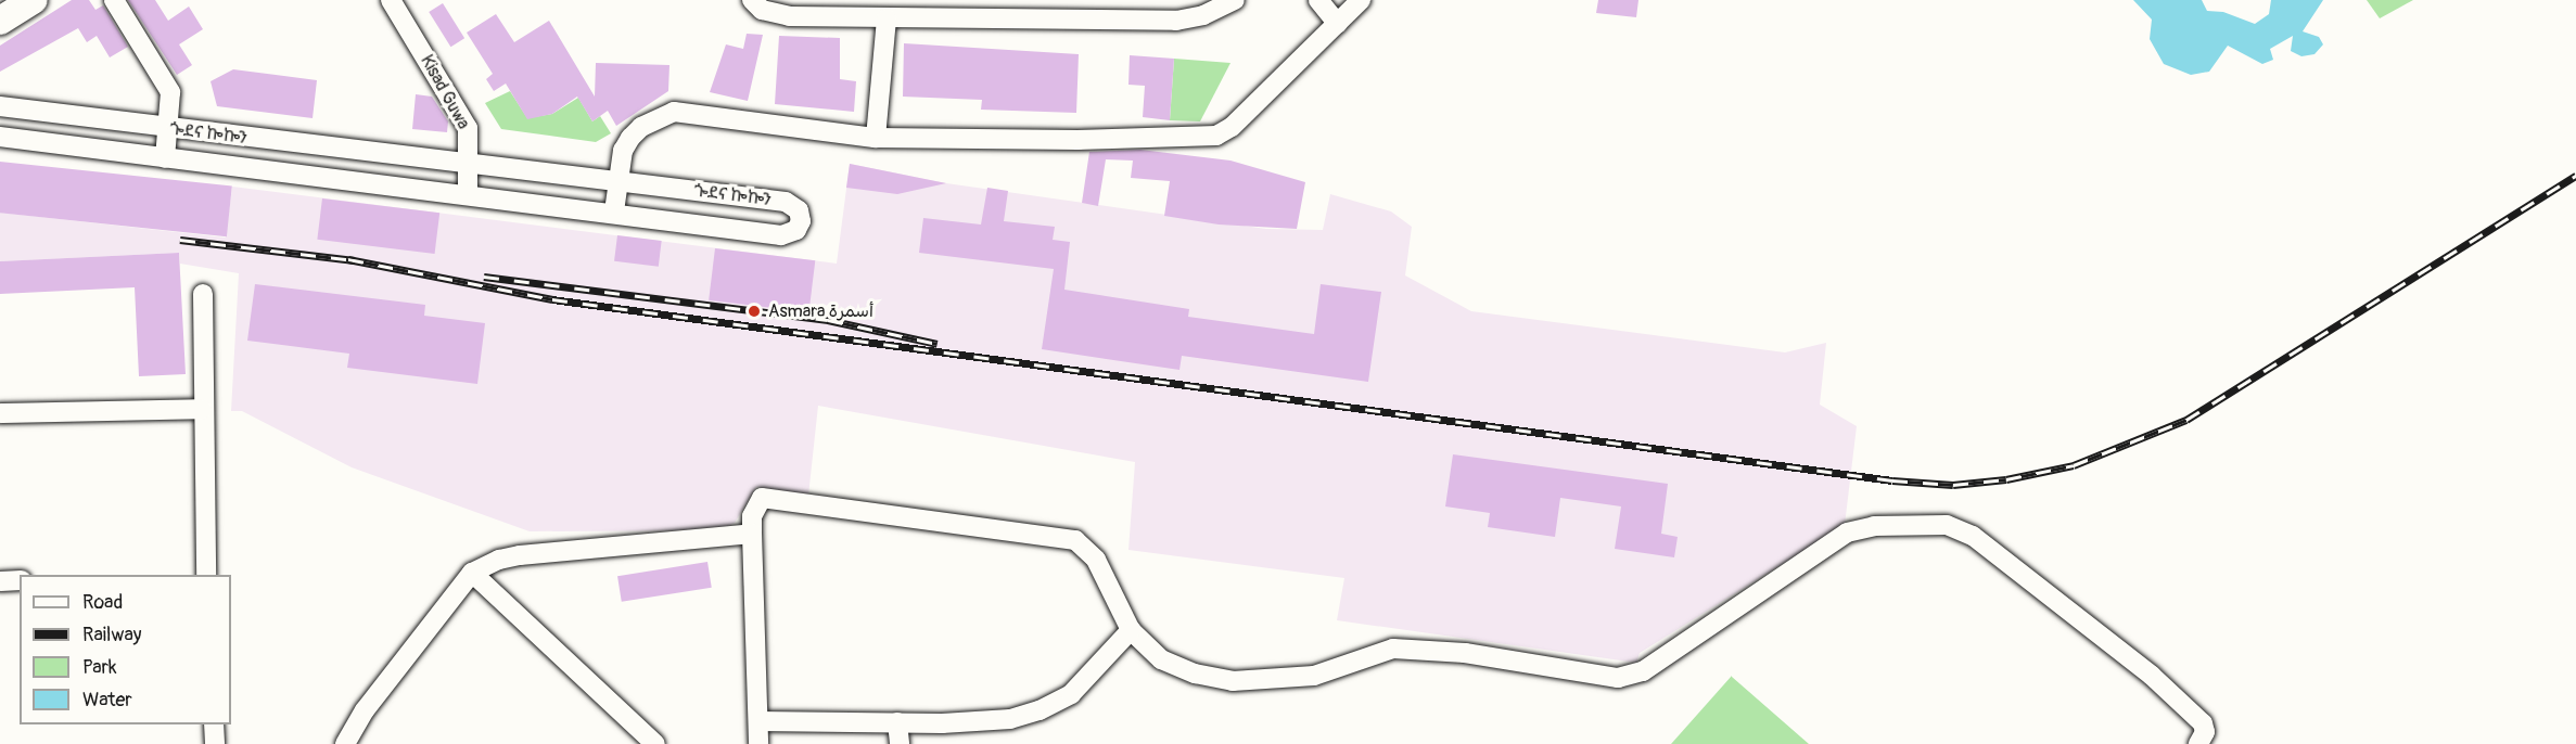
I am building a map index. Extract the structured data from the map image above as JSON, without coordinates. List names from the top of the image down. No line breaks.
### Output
{"streets":{"street":["Kisad Guwa","ጐደና ኰኰን"]},"crossings":[["Kisad Guwa","ጐደና ኰኰን"]],"places":["Asmara أسمرة"],"legend":["Road","Railway","Park","Water"]}
